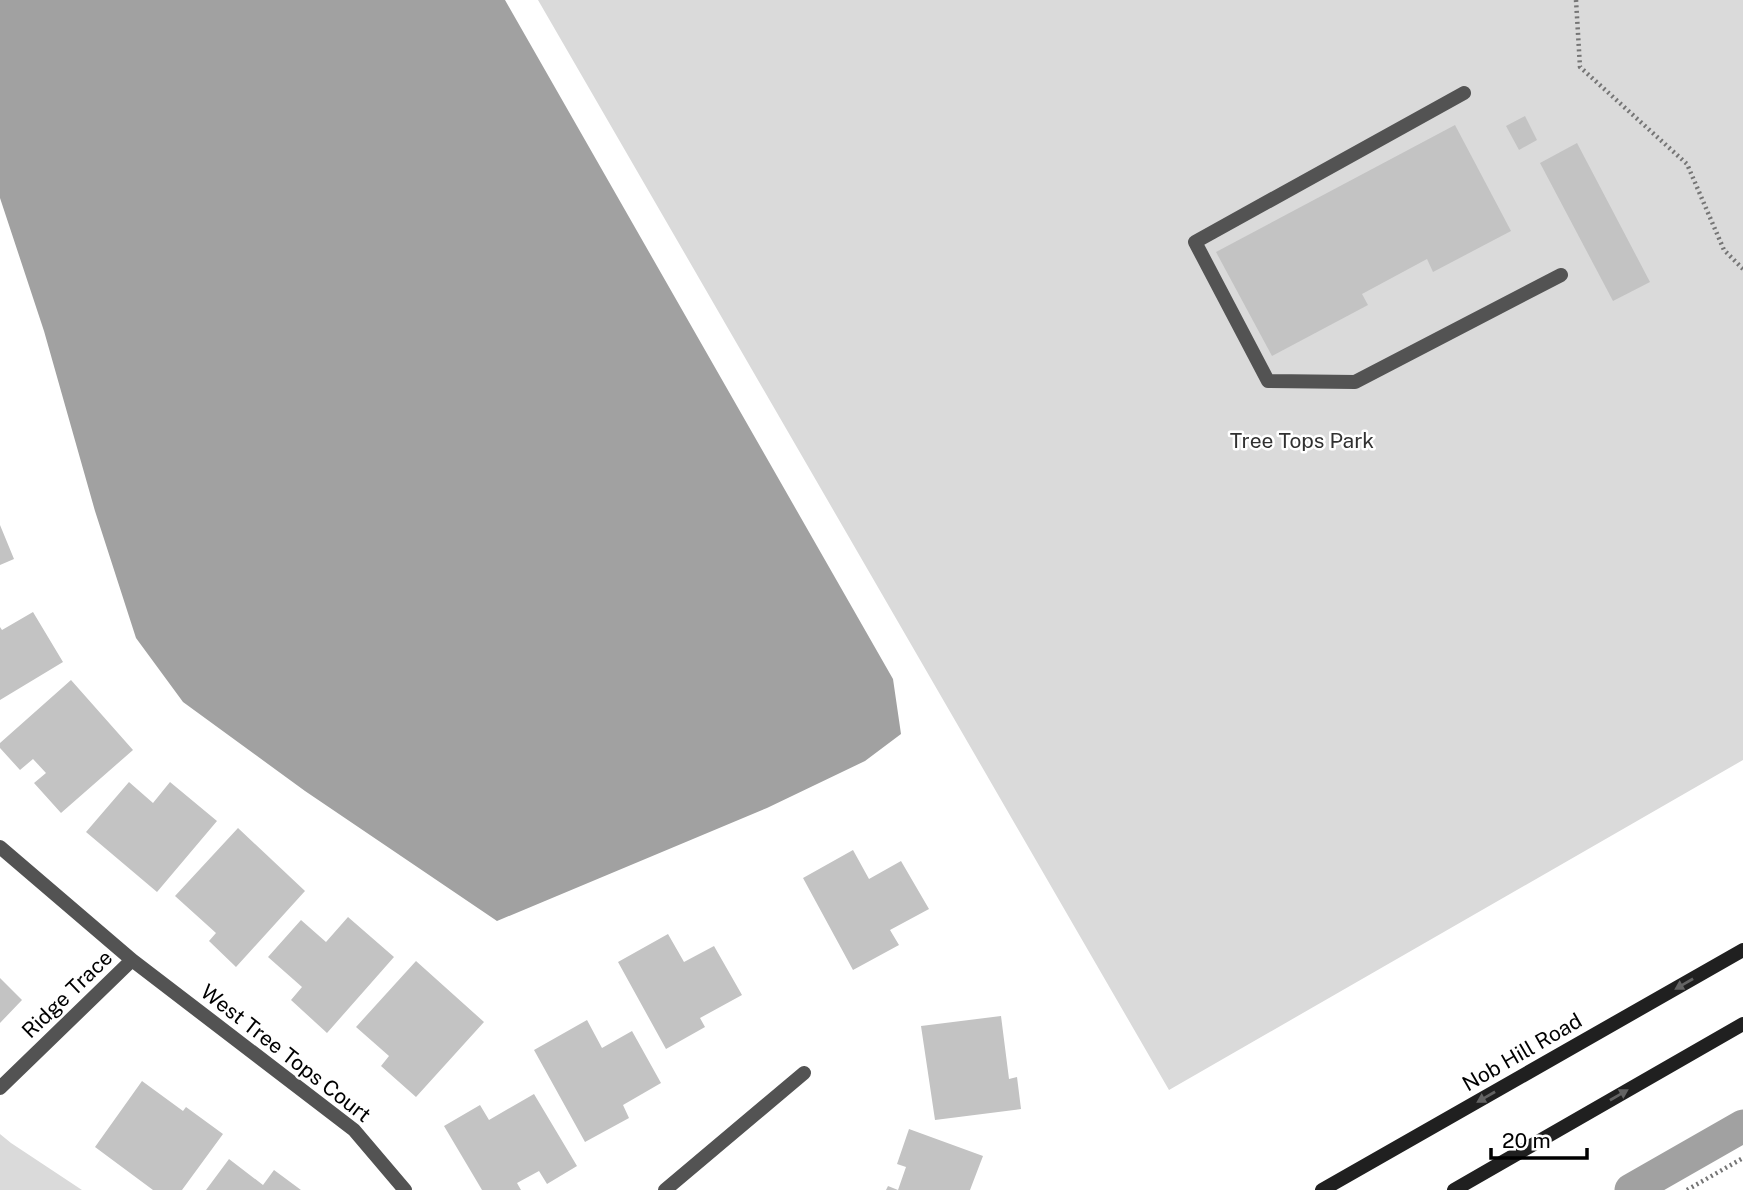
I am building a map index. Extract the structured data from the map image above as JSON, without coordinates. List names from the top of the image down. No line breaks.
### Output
{"streets":{"main road":["Nob Hill Road"],"street":["Ridge Trace","West Tree Tops Court"]},"crossings":[["Ridge Trace","West Tree Tops Court"]],"parks":["Tree Tops Park"],"scale_bar":"20 m"}
